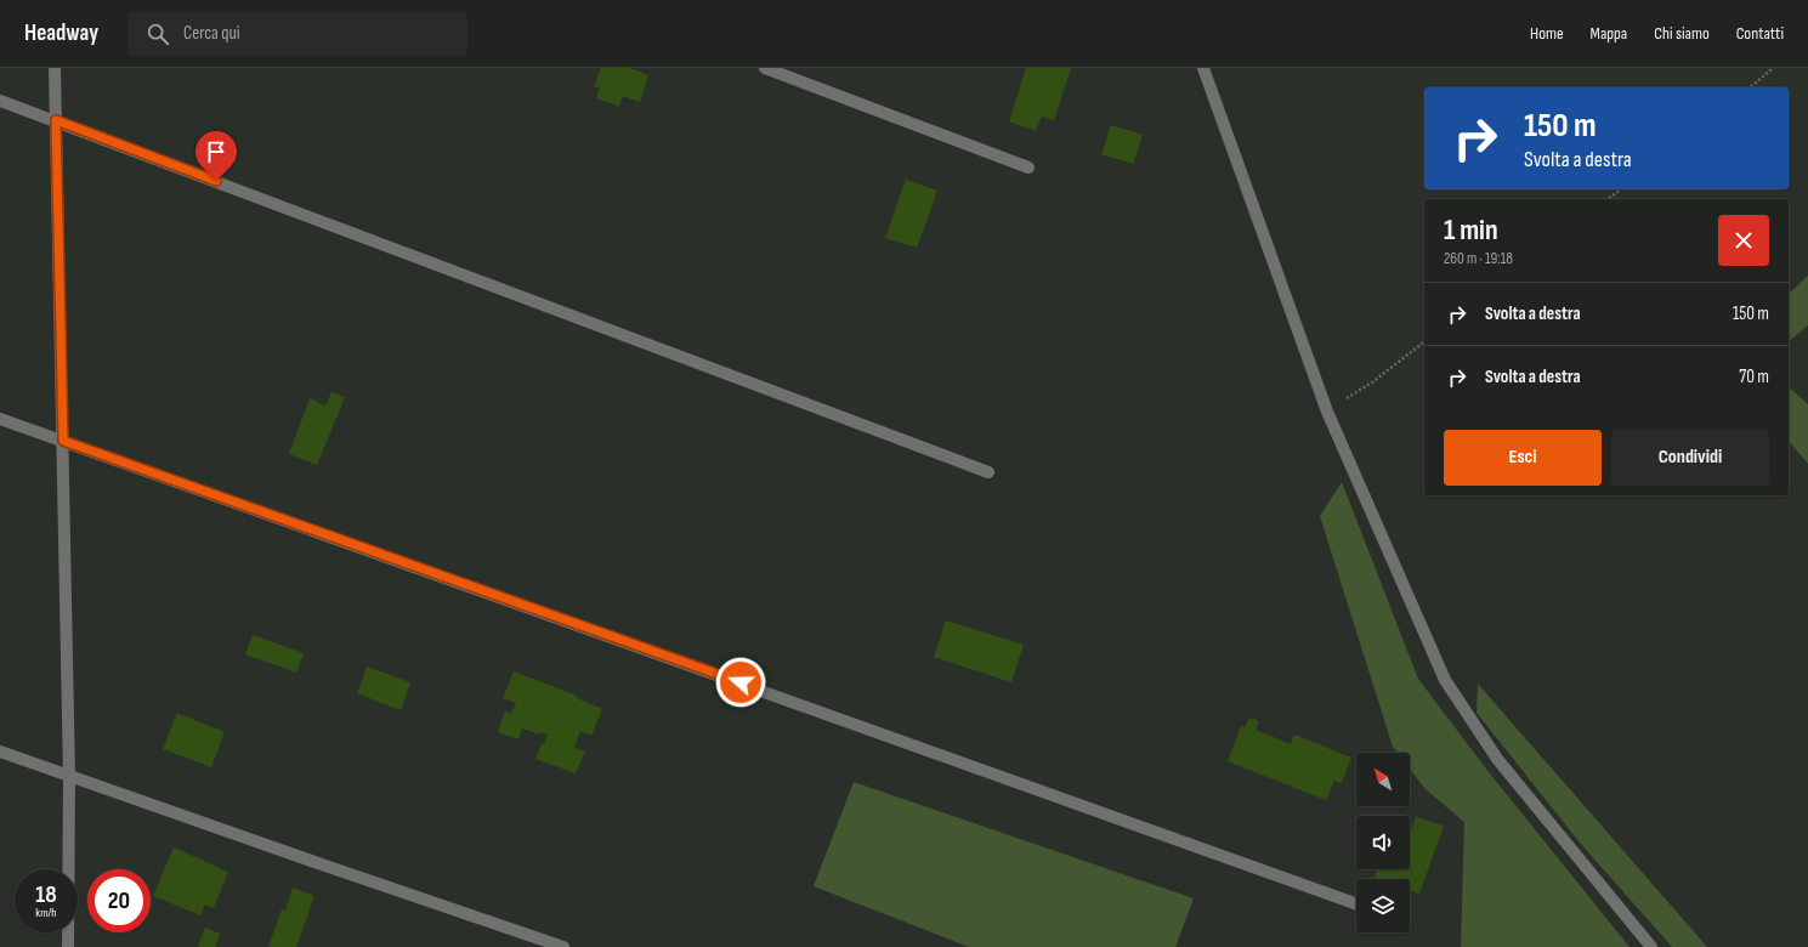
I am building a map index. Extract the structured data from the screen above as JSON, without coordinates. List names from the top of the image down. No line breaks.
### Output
{"north":"top left","page":{"header":"Headway","search":"Cerca qui","nav":["Home","Mappa","Chi siamo","Contatti"],"turn":["150 m","Svolta a destra"],"heading":["1 min","260 m · 19:18"],"list":[{"name":"Svolta a destra","value":"150 m"},{"name":"Svolta a destra","value":"70 m"}],"buttons":["Esci","Condividi"],"speed":"18 km/h","limit":"20"}}
